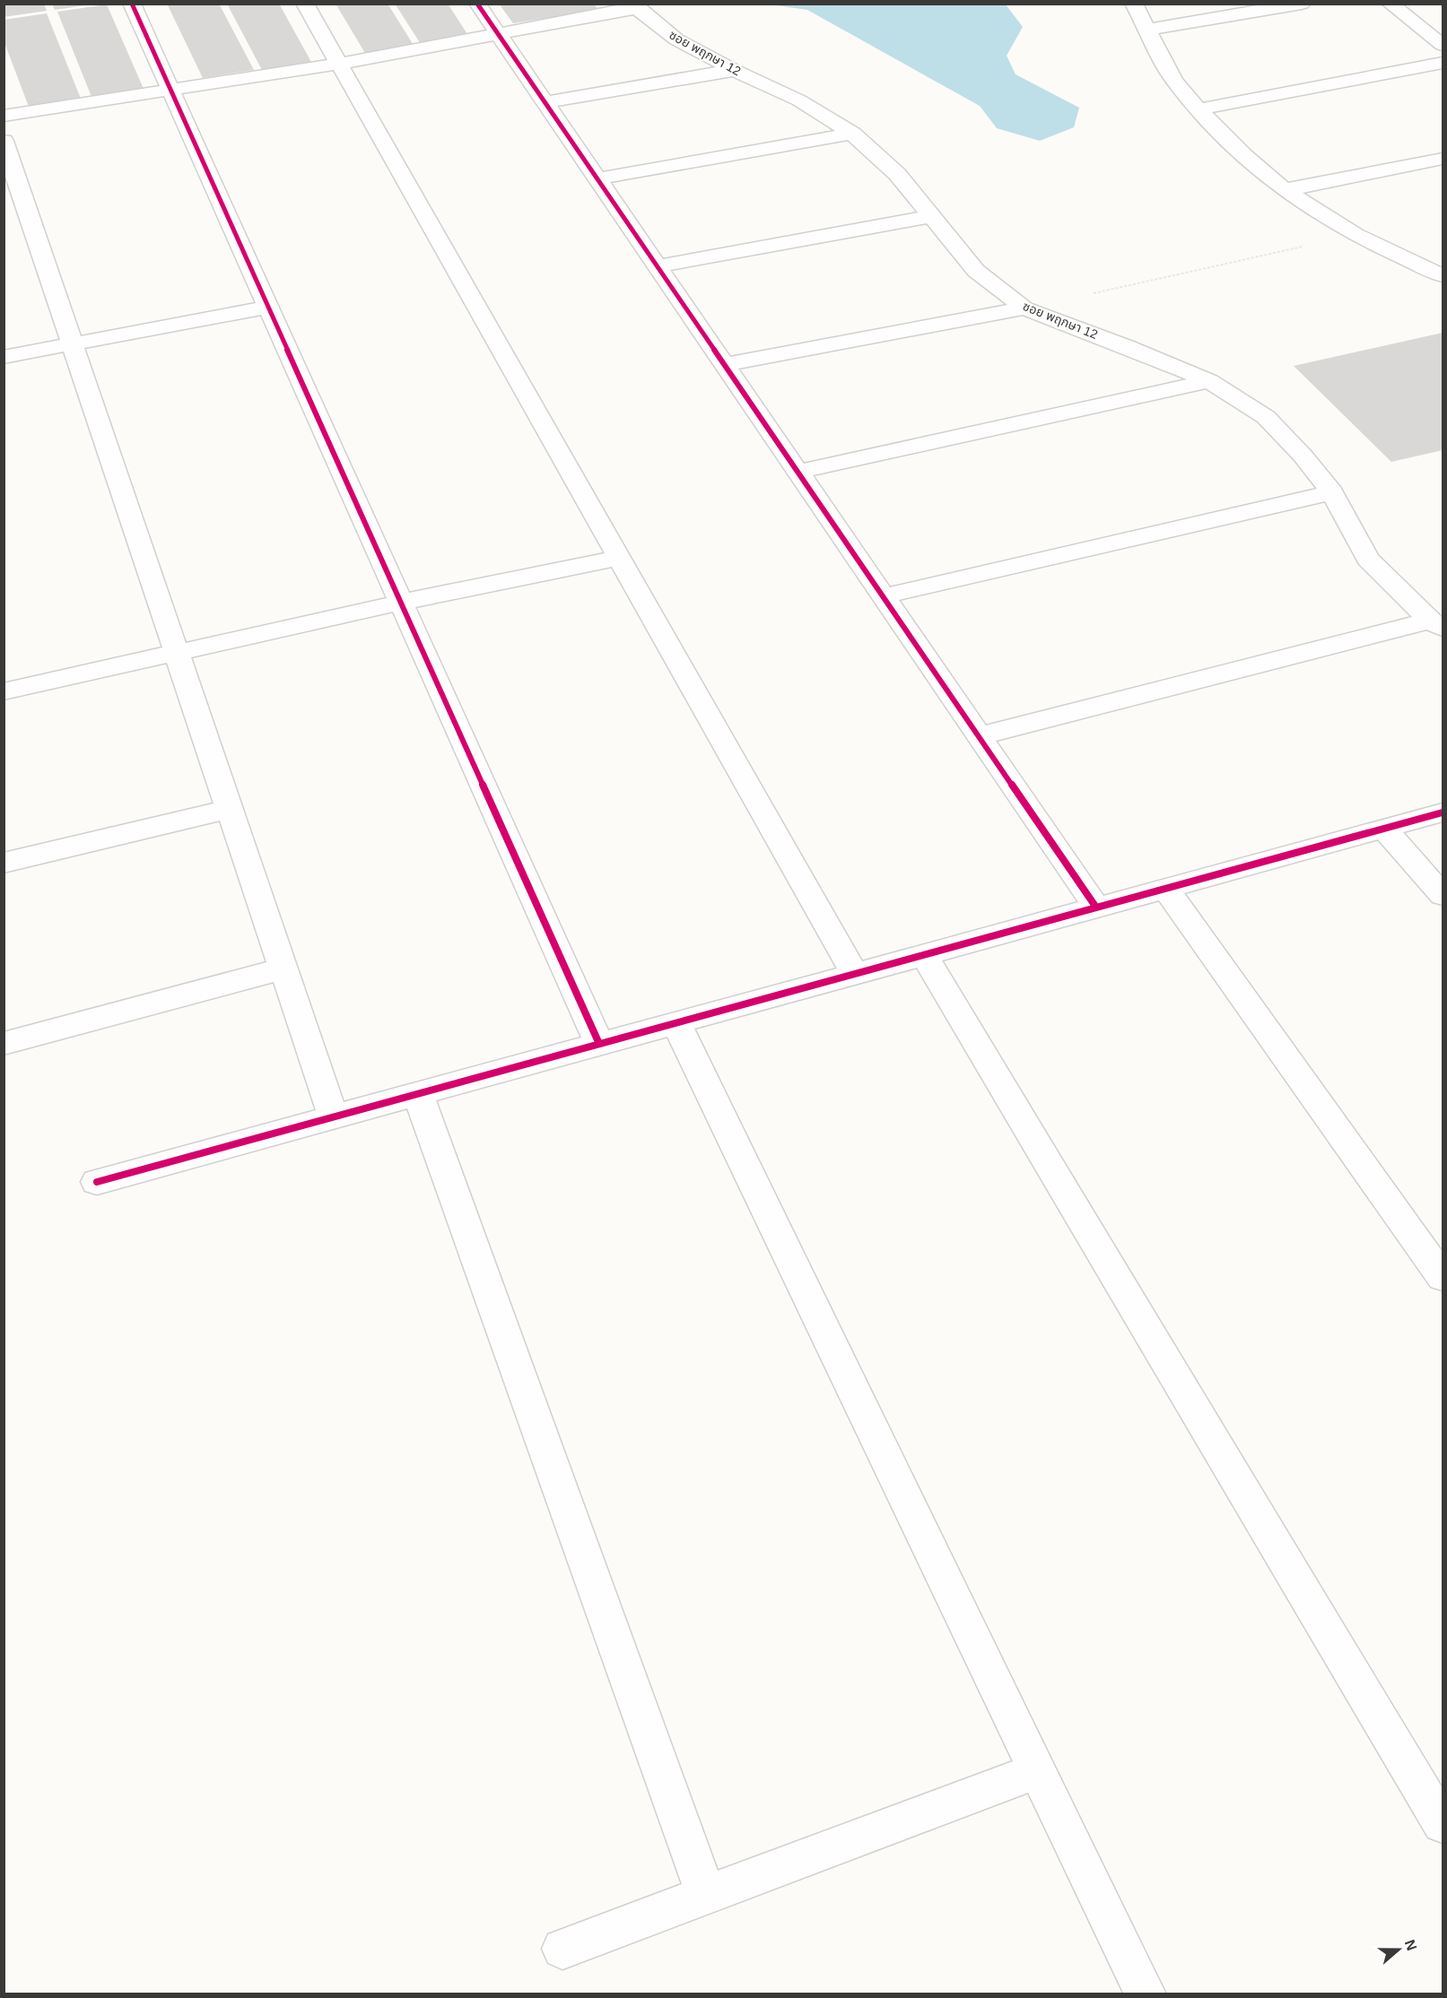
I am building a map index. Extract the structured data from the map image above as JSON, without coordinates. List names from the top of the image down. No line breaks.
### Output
{"streets":{"street":["ซอย พฤกษา 12"]},"north":"right"}
